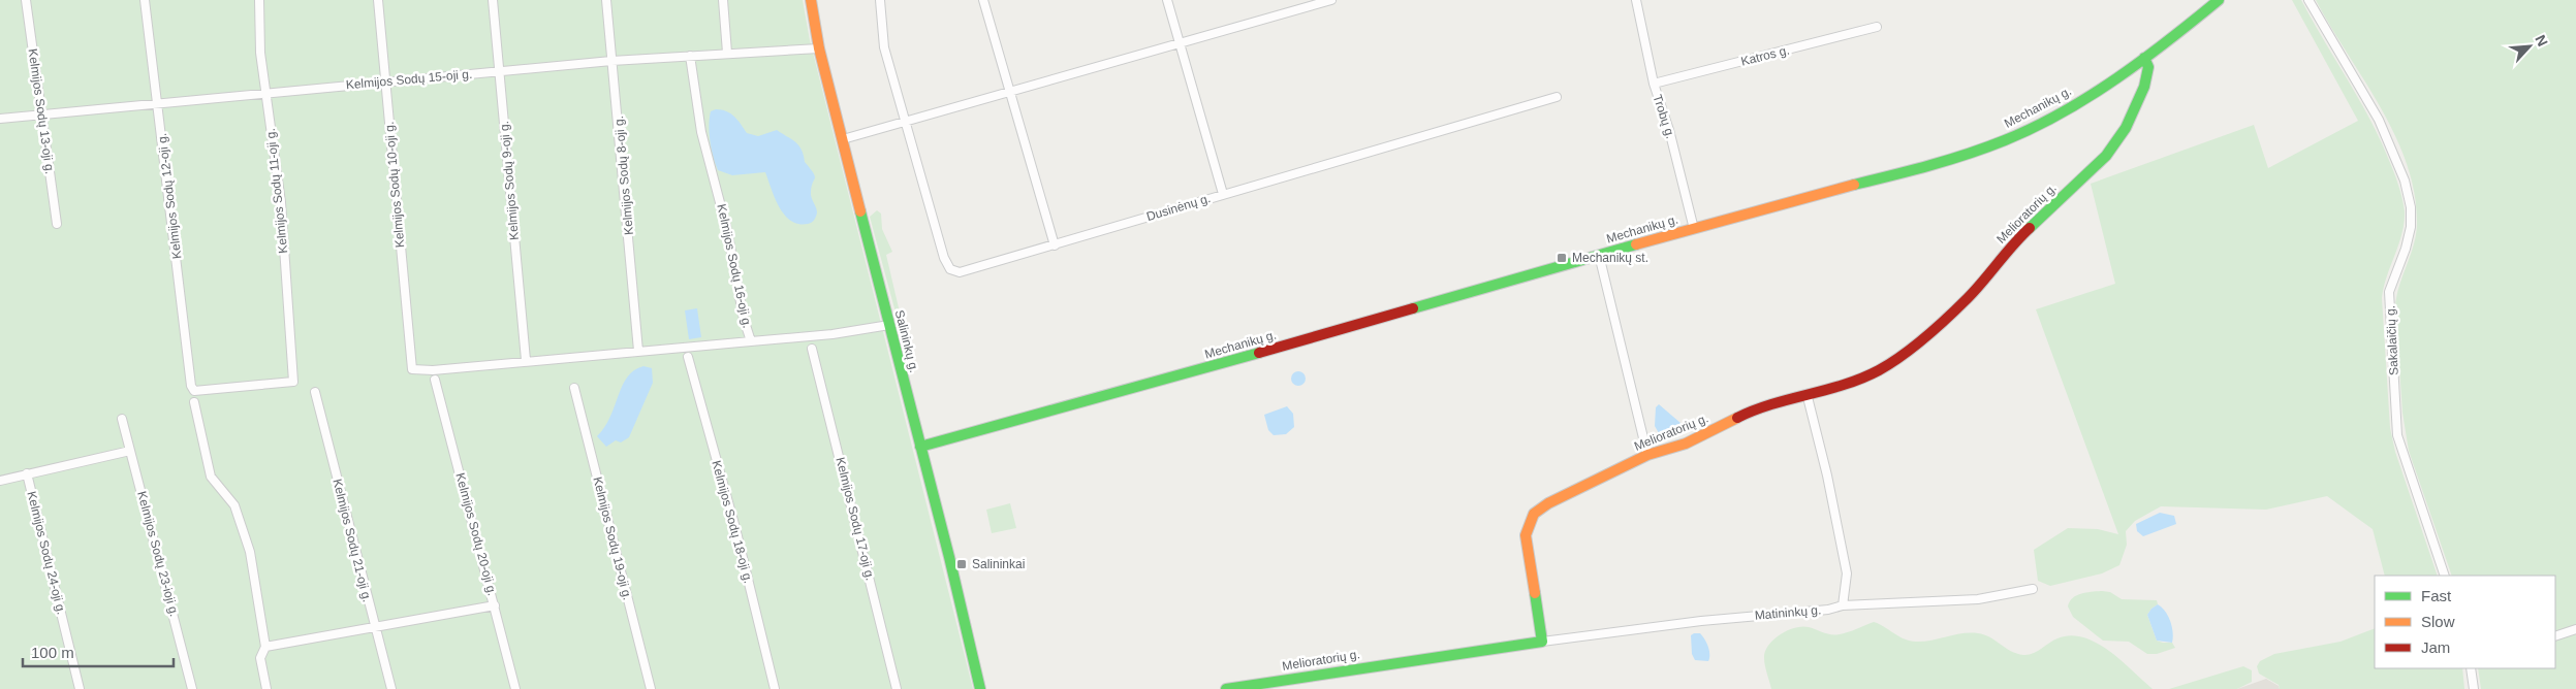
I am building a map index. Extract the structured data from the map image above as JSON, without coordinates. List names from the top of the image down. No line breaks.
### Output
{"streets":{"main road":["Mechanikų g.","Melioratorių g.","Salininkų g."],"street":["Katros g.","Kelmijos Sodų 15-oji g.","Kelmijos Sodų 13-oji g.","Trobų g.","Kelmijos Sodų 8-oji g.","Kelmijos Sodų 9-oji g.","Kelmijos Sodų 10-oji g.","Kelmijos Sodų 11-oji g.","Kelmijos Sodų 12-oji g.","Dusinėnų g.","Kelmijos Sodų 16-oji g.","Sakalaičių g.","Kelmijos Sodų 17-oji g.","Kelmijos Sodų 18-oji g.","Kelmijos Sodų 20-oji g.","Kelmijos Sodų 19-oji g.","Kelmijos Sodų 21-oji g.","Kelmijos Sodų 24-oji g.","Kelmijos Sodų 23-ioji g.","Matininkų g."]},"crossings":[["Katros g.","Trobų g."],["Kelmijos Sodų 15-oji g.","Kelmijos Sodų 13-oji g."],["Kelmijos Sodų 15-oji g.","Kelmijos Sodų 8-oji g."],["Kelmijos Sodų 15-oji g.","Kelmijos Sodų 9-oji g."],["Kelmijos Sodų 15-oji g.","Kelmijos Sodų 10-oji g."],["Kelmijos Sodų 15-oji g.","Kelmijos Sodų 11-oji g."],["Kelmijos Sodų 15-oji g.","Kelmijos Sodų 12-oji g."],["Kelmijos Sodų 15-oji g.","Kelmijos Sodų 16-oji g."],["Kelmijos Sodų 15-oji g.","Salininkų g."],["Mechanikų g.","Trobų g."],["Mechanikų g.","Melioratorių g."],["Mechanikų g.","Salininkų g."],["Kelmijos Sodų 9-oji g.","Kelmijos Sodų 10-oji g."],["Kelmijos Sodų 11-oji g.","Kelmijos Sodų 12-oji g."],["Melioratorių g.","Matininkų g."],["Kelmijos Sodų 16-oji g.","Salininkų g."]],"places":{"transit":["Mechanikų st.","Salininkai"]},"legend":["Fast","Slow","Jam"],"scale_bar":"100 m","north":"top right"}
